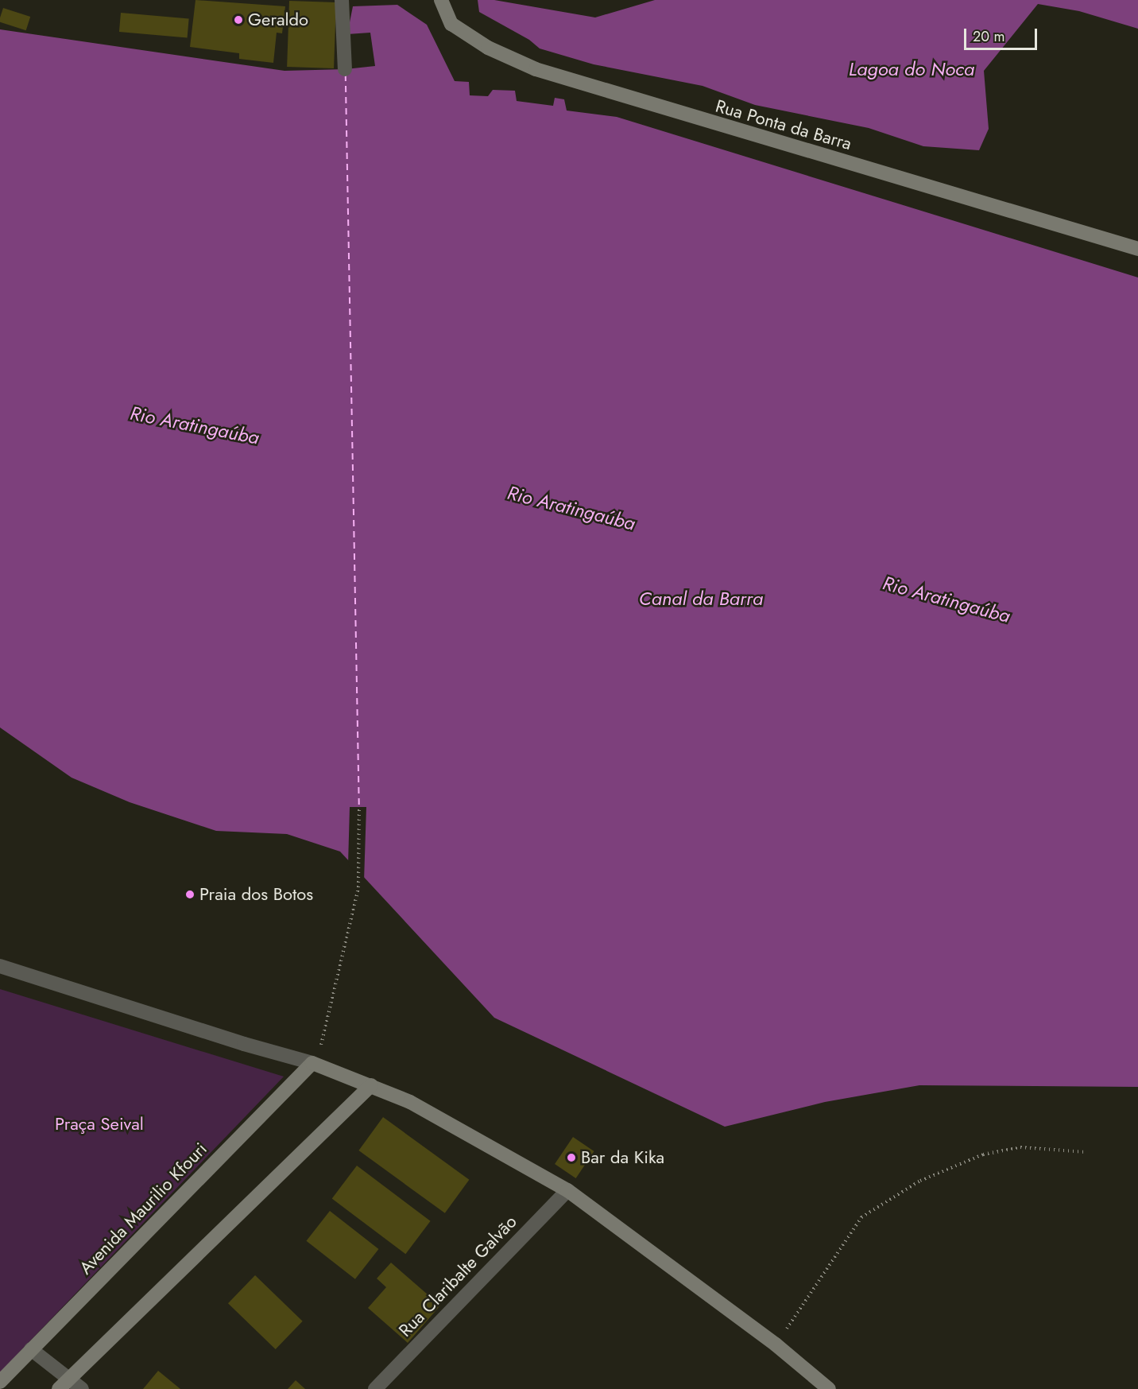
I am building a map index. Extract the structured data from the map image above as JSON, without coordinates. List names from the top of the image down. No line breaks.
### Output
{"streets":{"street":["Rua Ponta da Barra","Avenida Maurilio Kfouri","Rua Claribalte Galvão"]},"water":["Lagoa do Noca","Rio Aratingaúba","Canal da Barra"],"parks":["Praça Seival"],"places":["Geraldo","Praia dos Botos","Bar da Kika"],"scale_bar":"20 m"}
